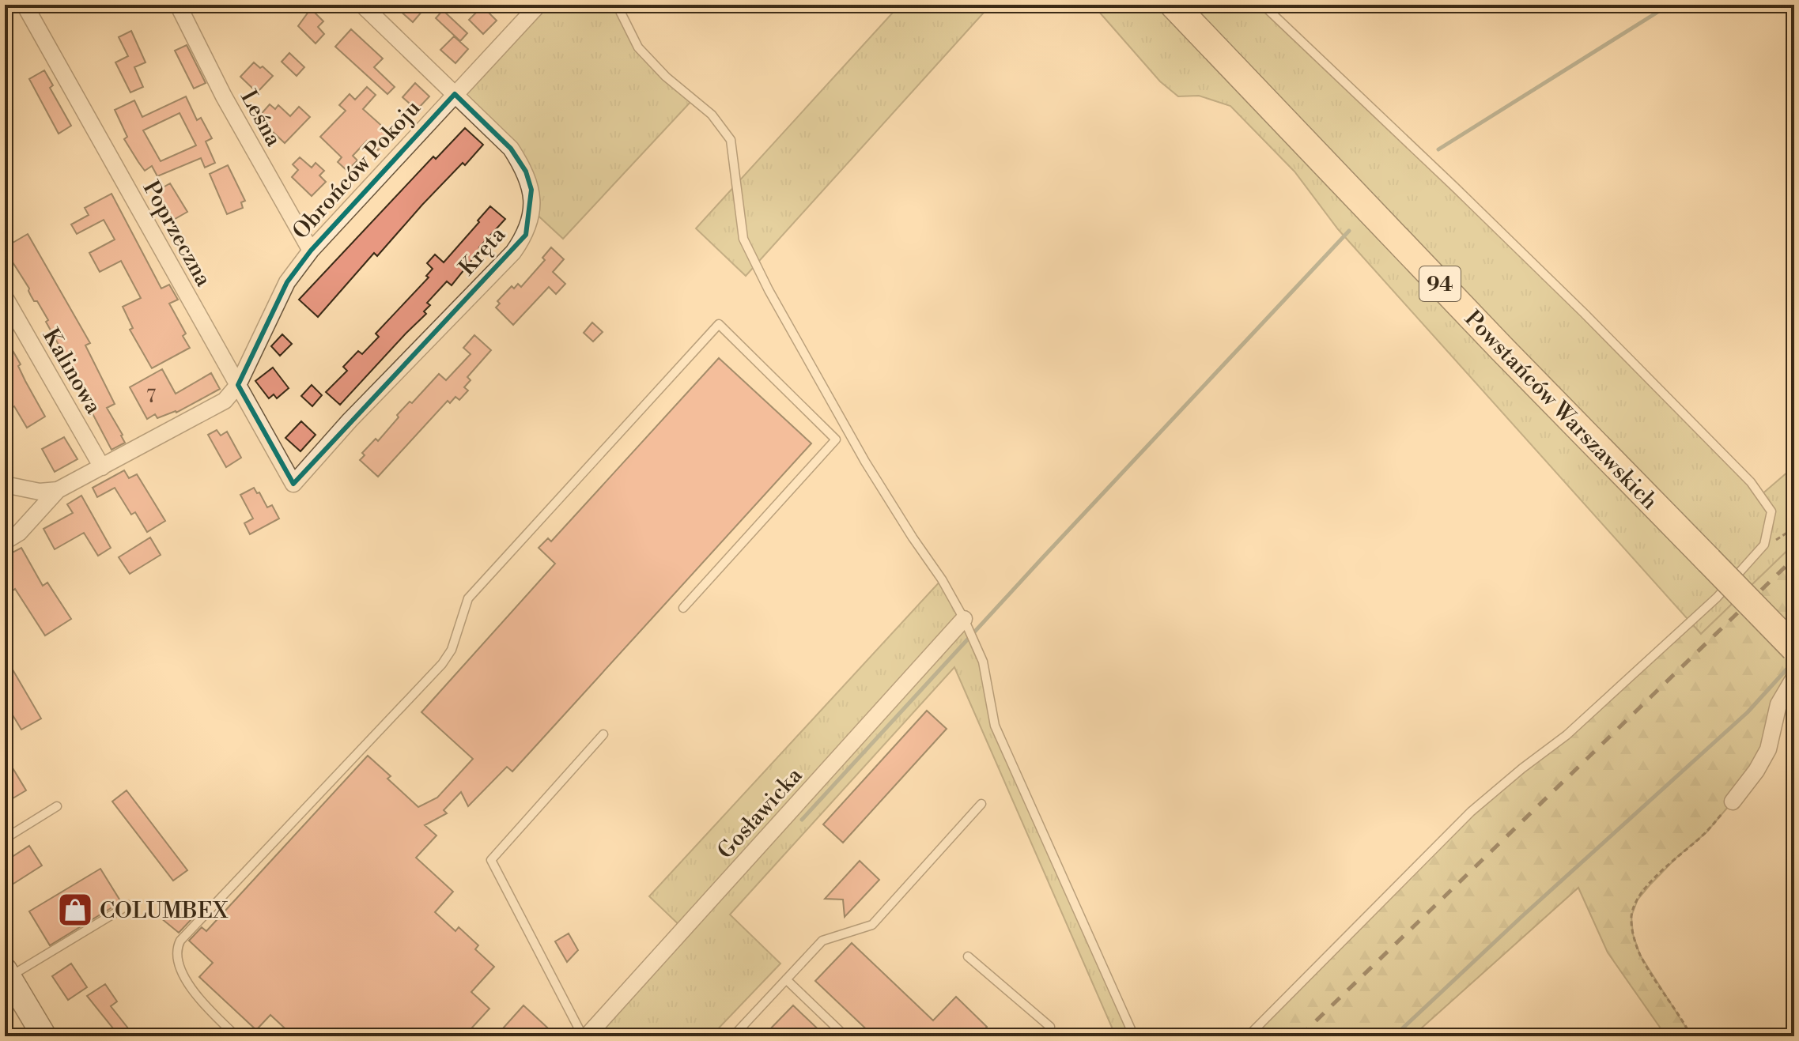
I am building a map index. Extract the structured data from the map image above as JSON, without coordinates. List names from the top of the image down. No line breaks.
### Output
{"streets":{"main road":["94","Powstańców Warszawskich"],"street":["Leśna","Obrońców Pokoju","Poprzeczna","Kręta","Kalinowa","Gosławicka"]},"crossings":[["Leśna","Obrońców Pokoju"],["Obrońców Pokoju","Poprzeczna"],["Obrońców Pokoju","Kręta"],["Poprzeczna","Kręta"]],"places":{"shop":["COLUMBEX"]},"house_numbers":["7"]}
